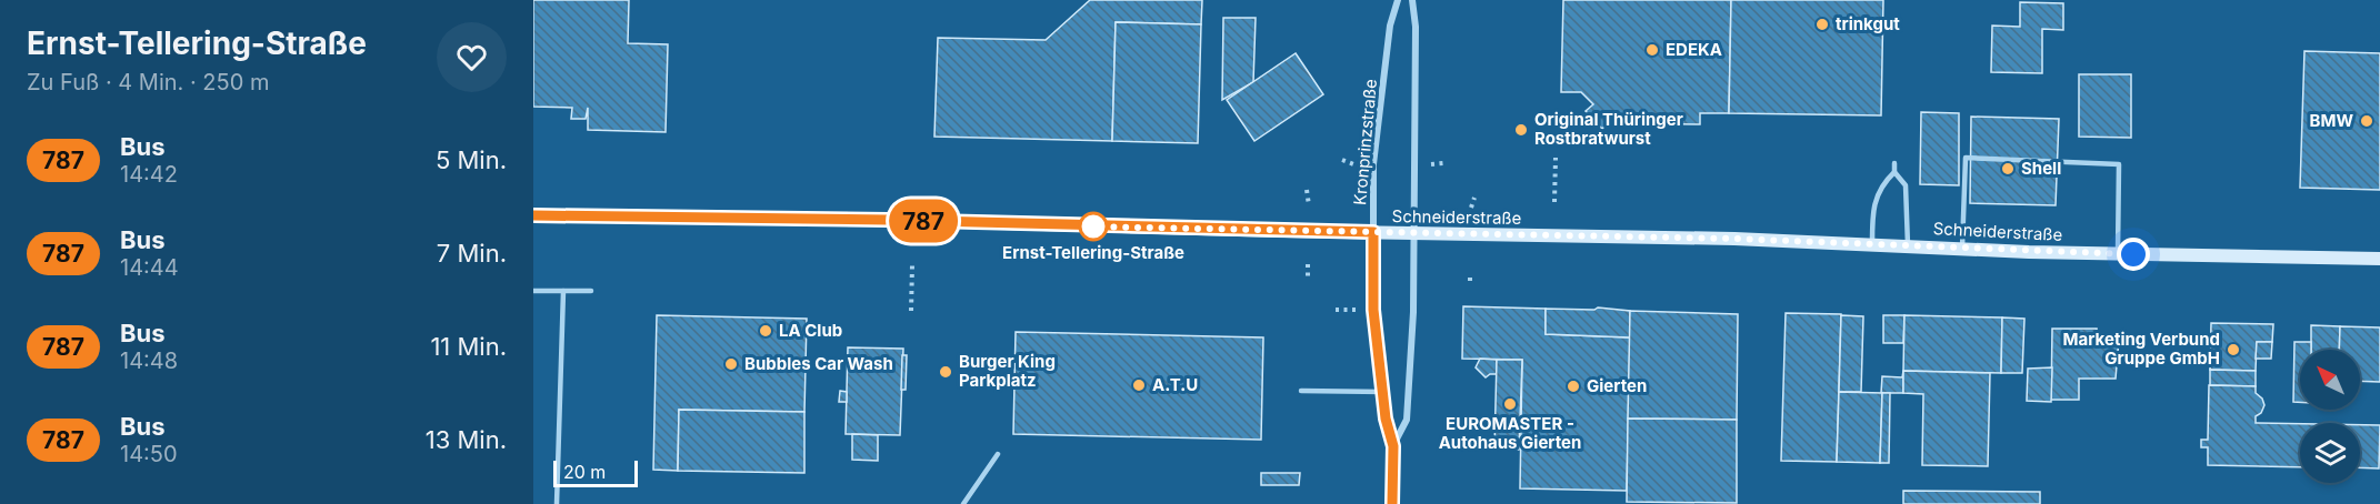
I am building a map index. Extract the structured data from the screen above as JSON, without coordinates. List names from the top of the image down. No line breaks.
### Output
{"streets":{"main road":["Schneiderstraße"],"street":["Kronprinzstraße"]},"crossings":[["Kronprinzstraße","Schneiderstraße"]],"places":["trinkgut","EDEKA","BMW","Original Thüringer Rostbratwurst","Shell","Ernst-Tellering-Straße","LA Club","Marketing Verbund Gruppe GmbH","Bubbles Car Wash","Burger King Parkplatz","A.T.U","Gierten","EUROMASTER - Autohaus Gierten"],"lines":["bus line 787"],"scale_bar":"20 m","north":"top left","page":{"heading":["Ernst-Tellering-Straße","Zu Fuß · 4 Min. · 250 m"],"on_map":"787","list":[{"mark":"787","name":"Bus","note":"14:42","value":"5 Min."},{"mark":"787","name":"Bus","note":"14:44","value":"7 Min."},{"mark":"787","name":"Bus","note":"14:48","value":"11 Min."},{"mark":"787","name":"Bus","note":"14:50","value":"13 Min."}],"scale":"20 m"}}
